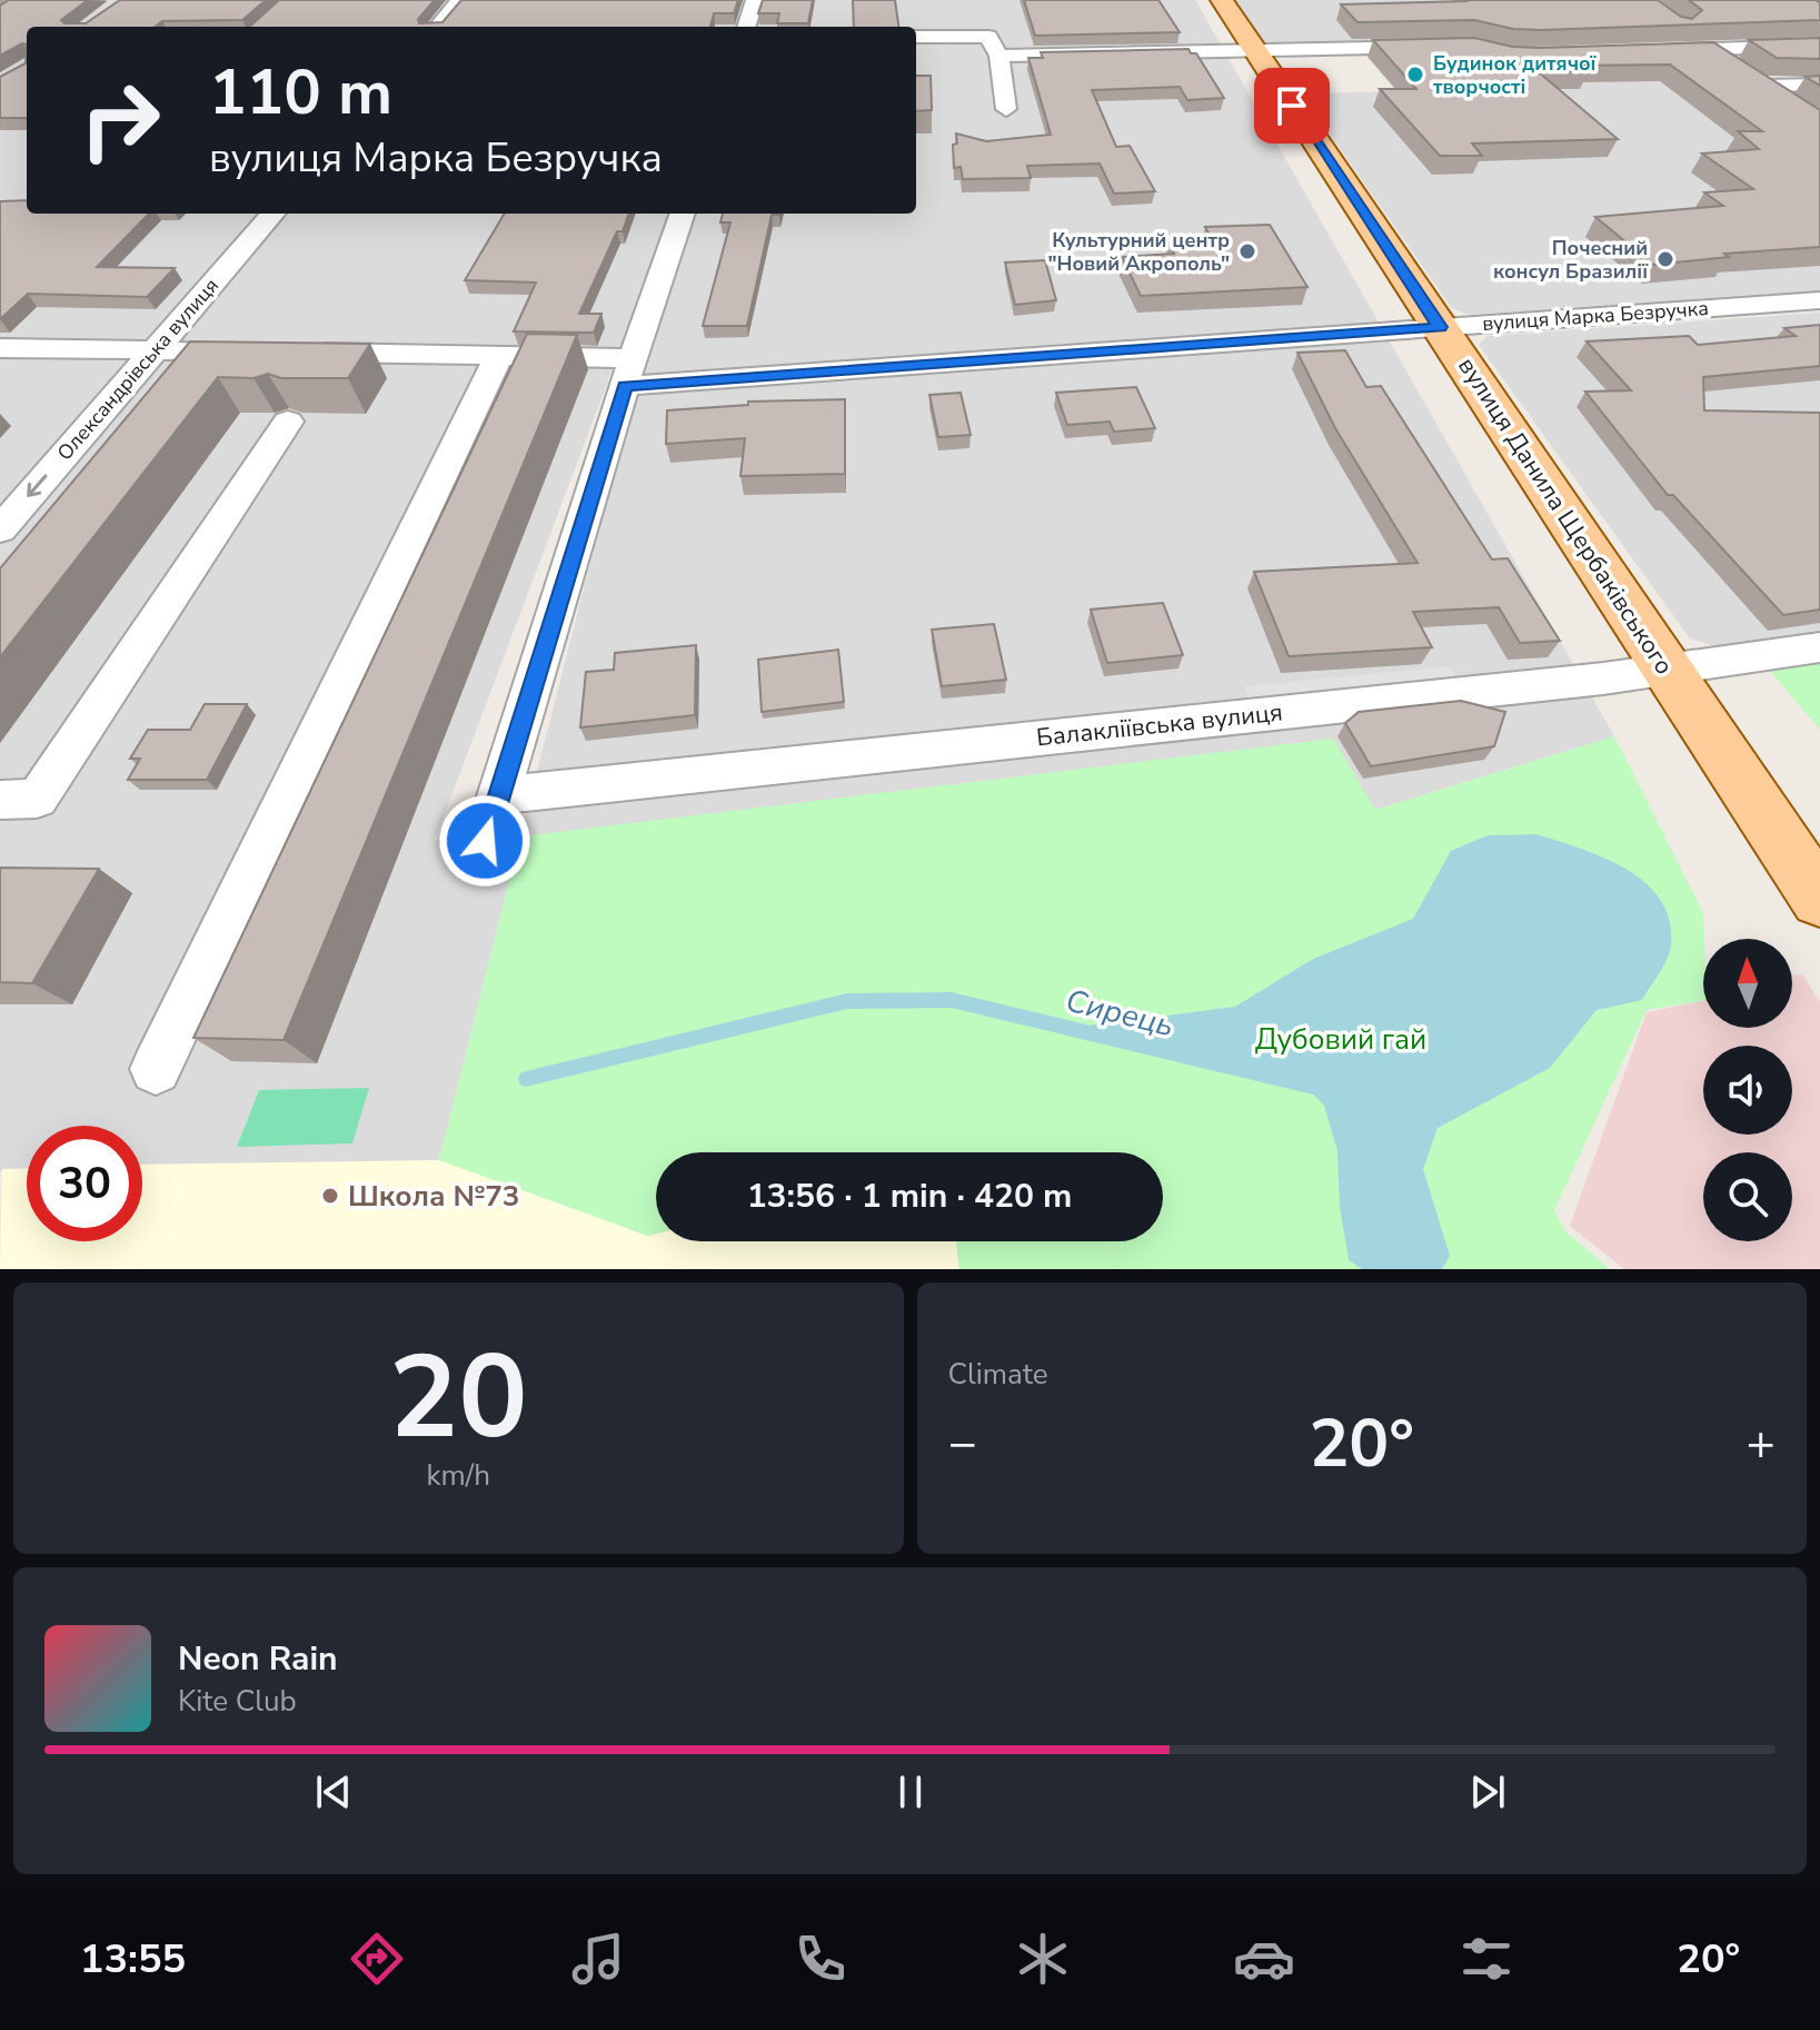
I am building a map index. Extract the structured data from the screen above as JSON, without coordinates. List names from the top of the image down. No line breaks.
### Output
{"streets":{"main road":["вулиця Данила Щербаківського"],"street":["вулиця Марка Безручка","Олександрівська вулиця","Балакліївська вулиця"]},"crossings":[["вулиця Марка Безручка","вулиця Данила Щербаківського"],["вулиця Данила Щербаківського","Балакліївська вулиця"]],"water":["Сирець"],"parks":["Дубовий гай"],"places":["Будинок дитячої творчості","Культурний центр \"Новий Акрополь\"","Почесний консул Бразилії","Школа №73"],"north":"top","page":{"turn":["110 m","вулиця Марка Безручка"],"limit":"30","trip":"13:56 · 1 min · 420 m","tile":[["20","km/h"],"Climate"],"heat":["−","20°","+"],"song":["Neon Rain","Kite Club"],"tabs":["13:55","20°"]}}
